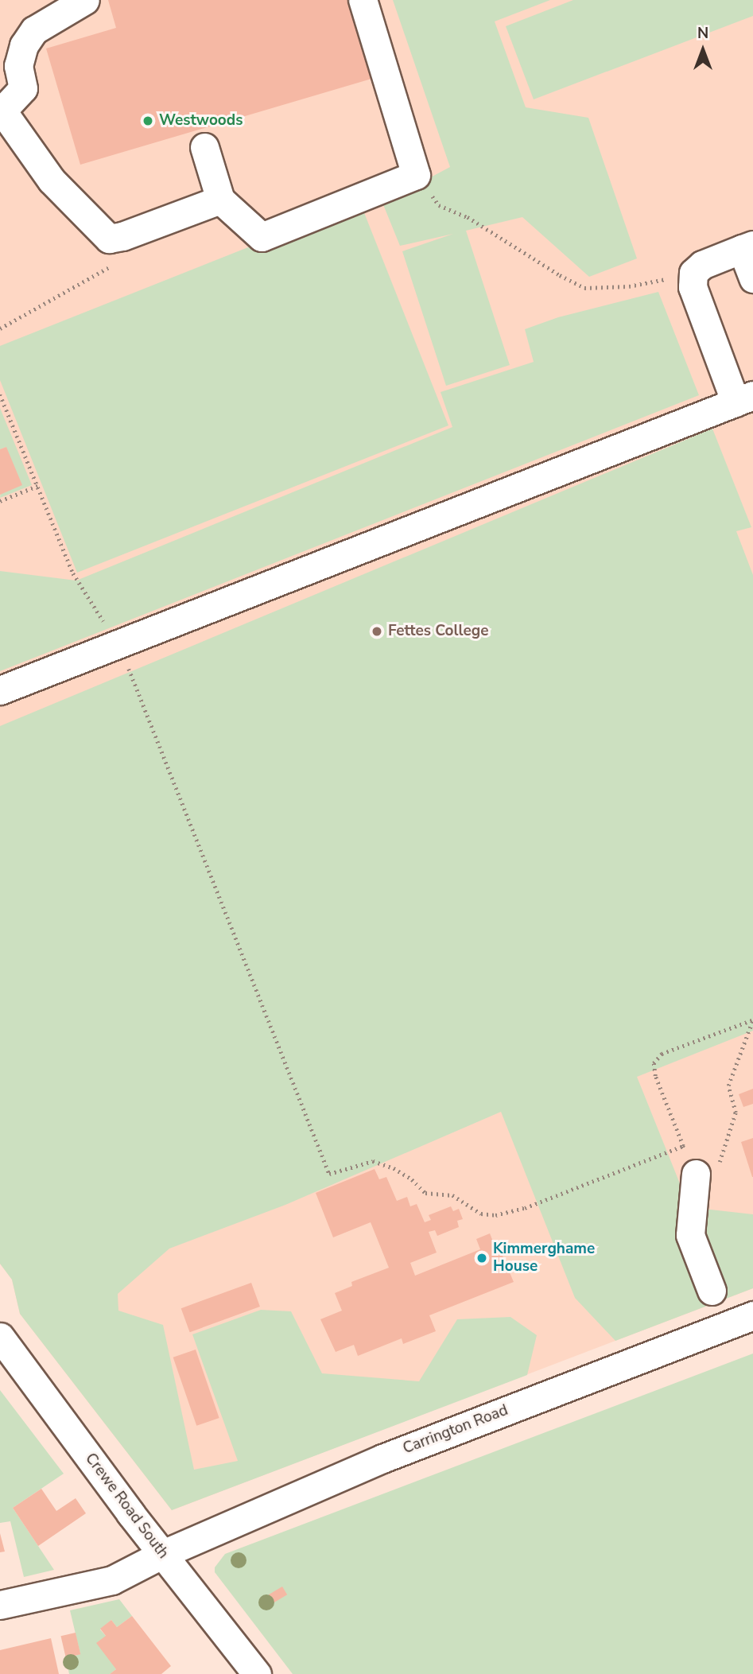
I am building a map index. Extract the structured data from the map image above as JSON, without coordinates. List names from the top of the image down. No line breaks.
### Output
{"streets":{"street":["Carrington Road","Crewe Road South"]},"crossings":[["Carrington Road","Crewe Road South"]],"places":["Westwoods","Fettes College","Kimmerghame House"],"north":"top"}
